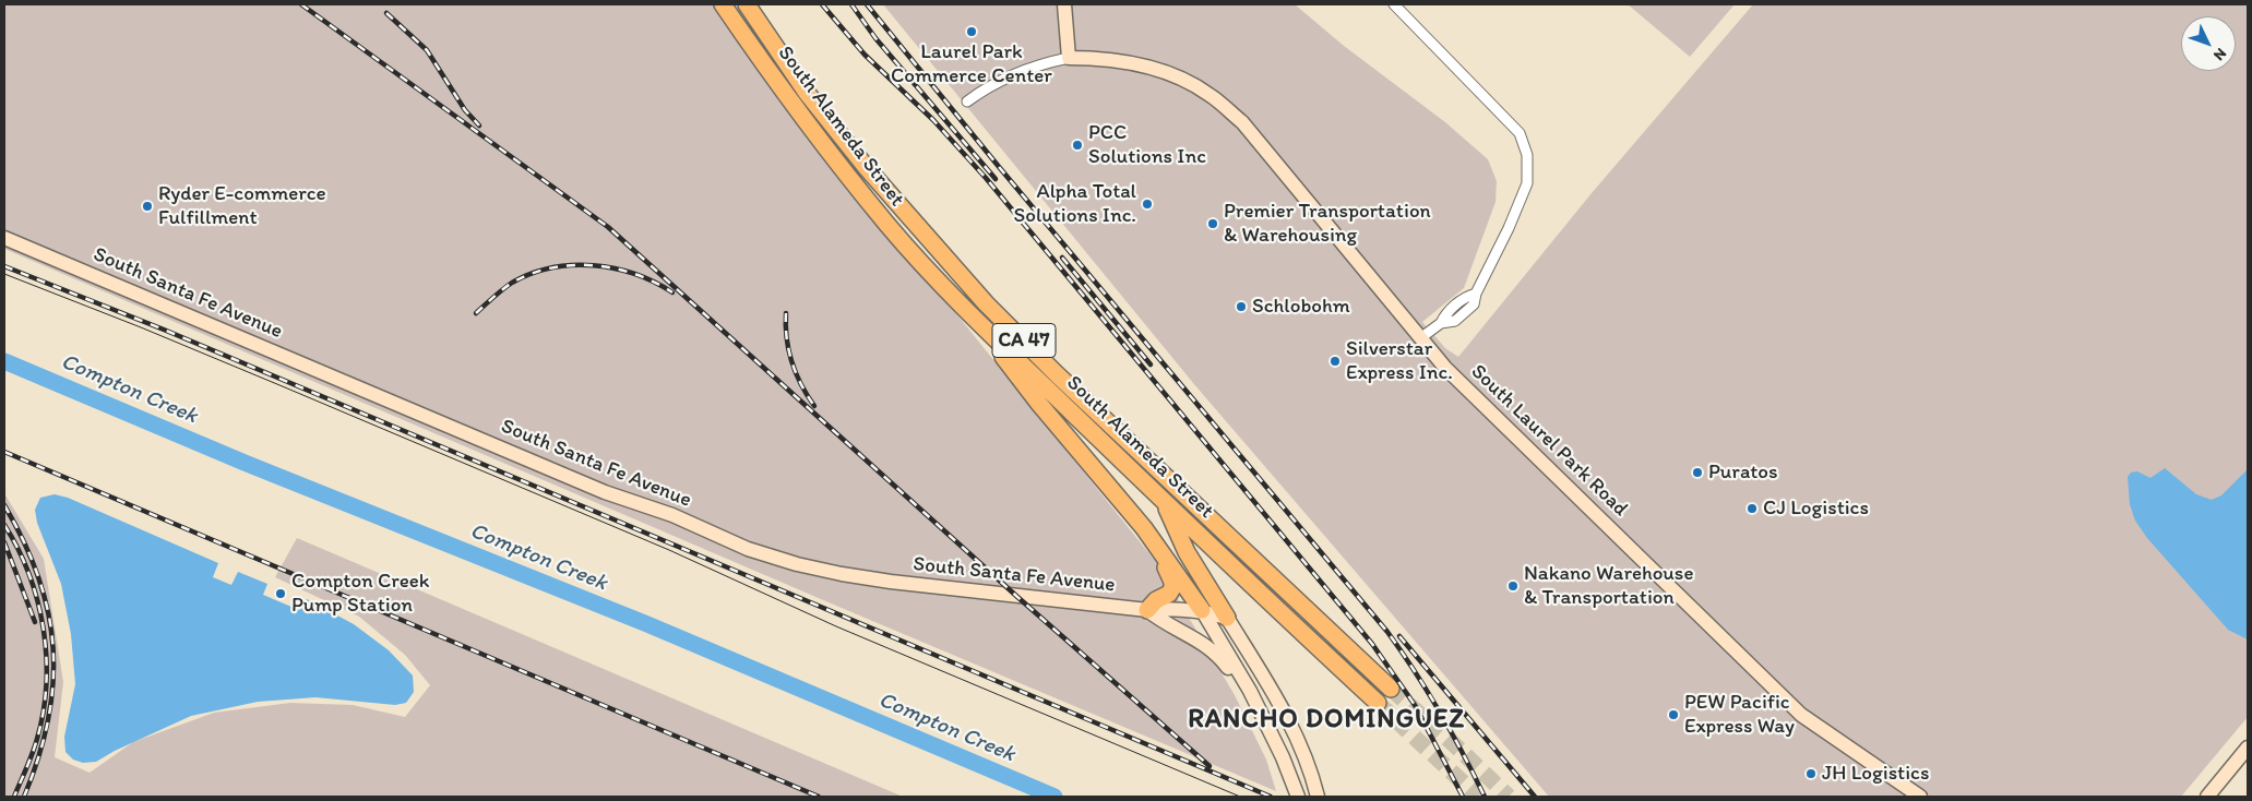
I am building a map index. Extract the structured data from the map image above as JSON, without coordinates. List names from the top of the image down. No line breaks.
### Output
{"streets":{"main road":["South Alameda Street","South Santa Fe Avenue","CA 47","South Laurel Park Road"]},"districts":["RANCHO DOMINGUEZ"],"water":["Compton Creek"],"places":["Laurel Park Commerce Center","PCC Solutions Inc","Alpha Total Solutions Inc.","Ryder E-commerce Fulfillment","Premier Transportation & Warehousing","Schlobohm","Silverstar Express Inc.","Puratos","CJ Logistics","Nakano Warehouse & Transportation","Compton Creek Pump Station","PEW Pacific Express Way","JH Logistics"],"north":"bottom right"}
